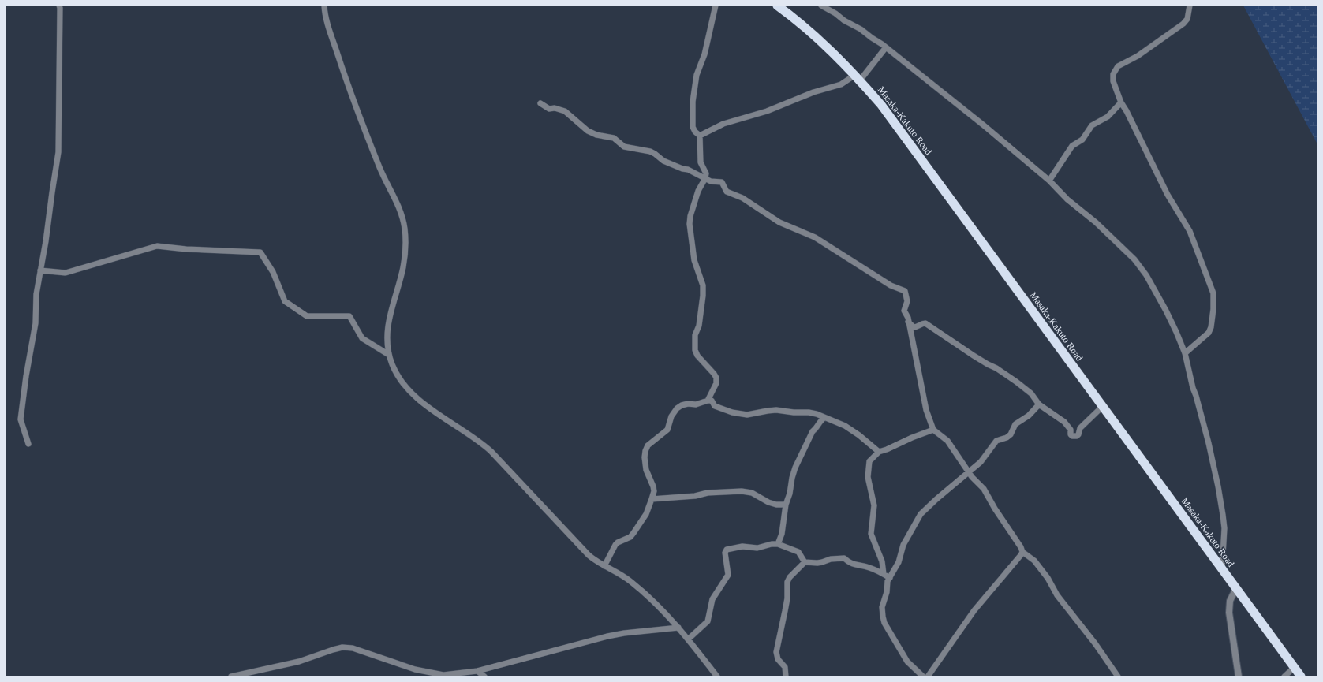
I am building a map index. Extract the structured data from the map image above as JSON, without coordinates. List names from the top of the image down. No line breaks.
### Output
{"streets":{"highway":["Masaka-Kakuto Road"]}}
